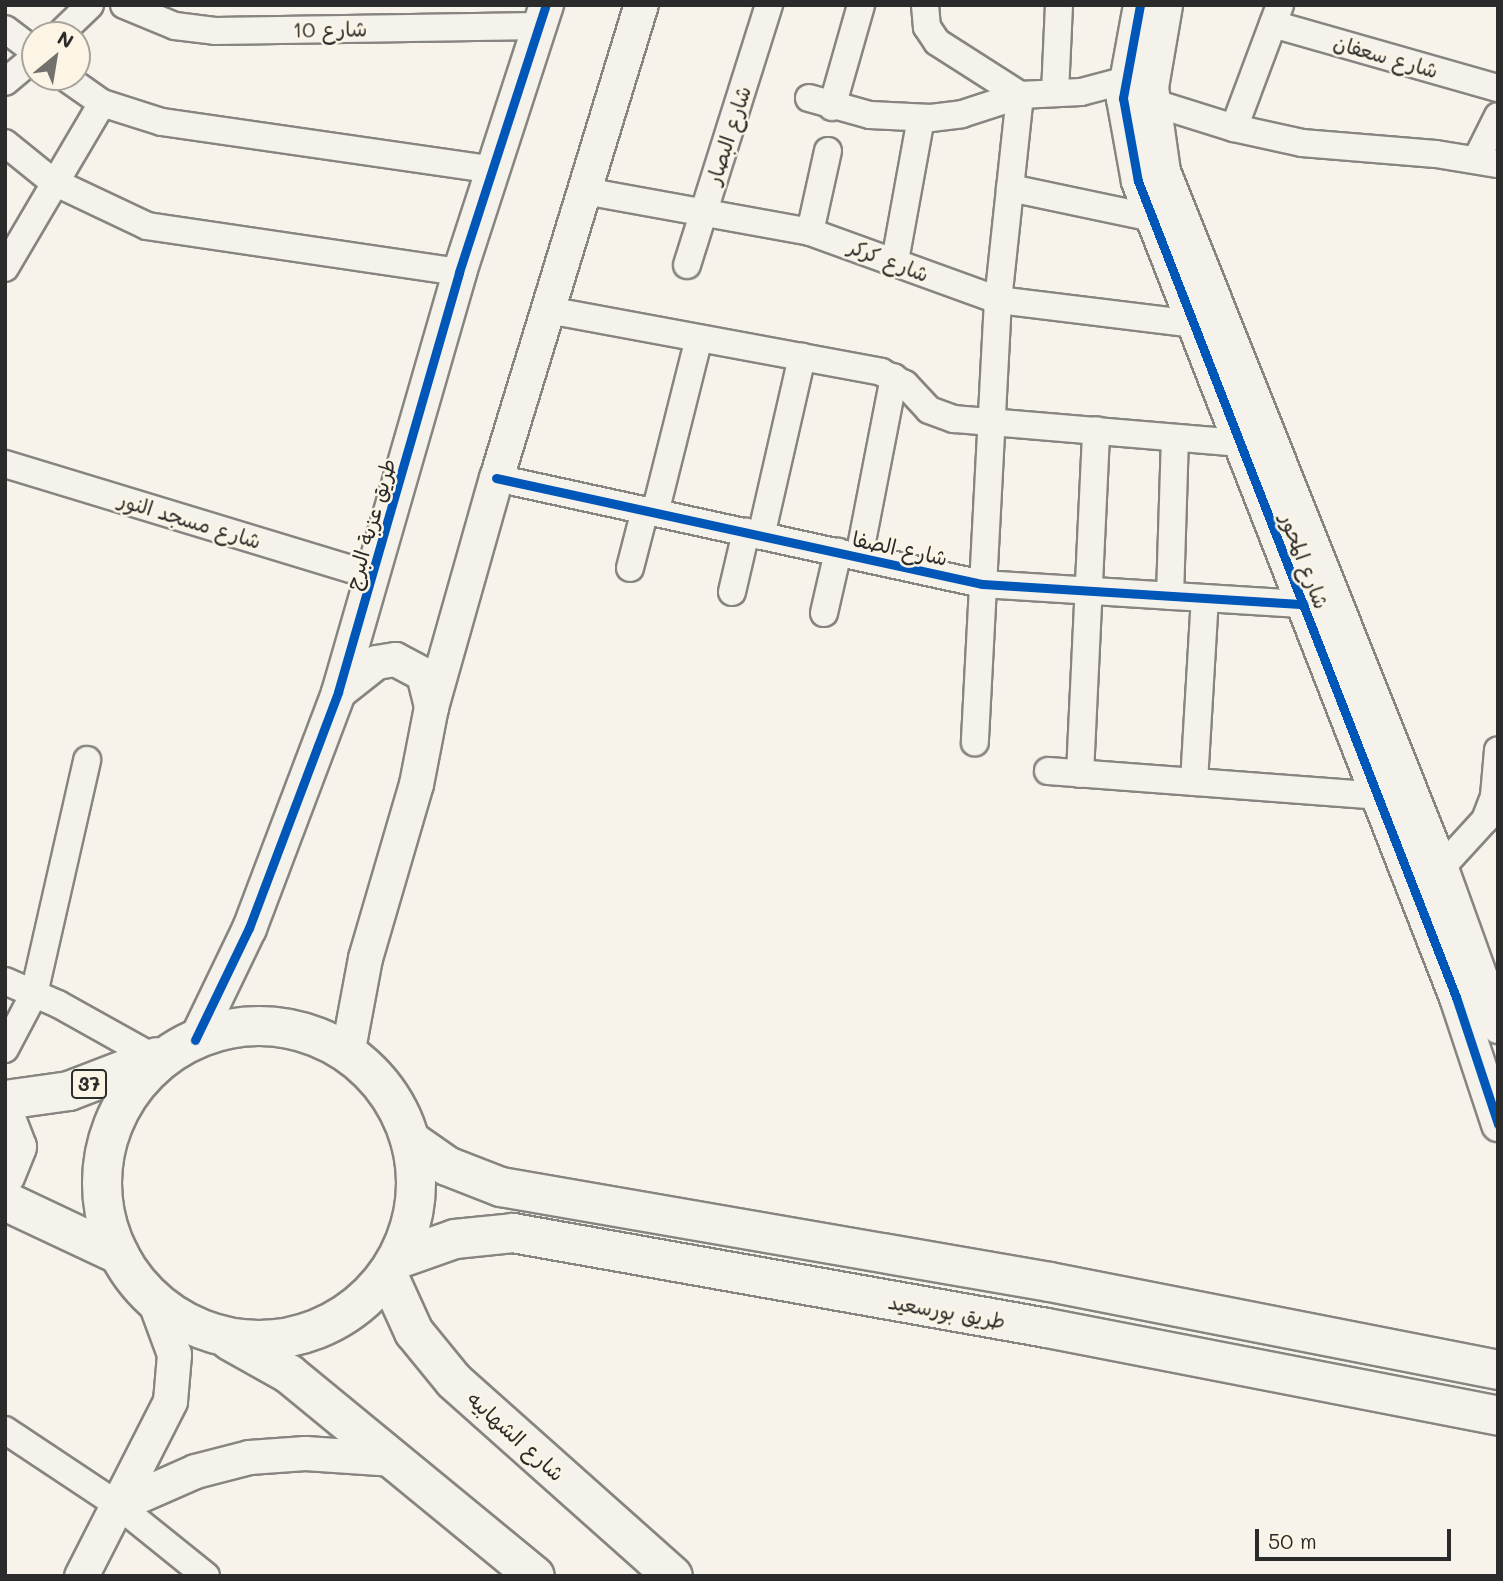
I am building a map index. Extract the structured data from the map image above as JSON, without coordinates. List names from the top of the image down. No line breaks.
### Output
{"streets":{"highway":["37","طريق بورسعيد","شارع الشهابيه"],"street":["شارع 10","شارع سعفان","شارع البصار","شارع كركر","شارع مسجد النور","طريق عزبة البرج","شارع الصفا","شارع المحور"]},"crossings":[["شارع 10","طريق عزبة البرج"],["شارع البصار","شارع كركر"],["شارع كركر","شارع المحور"],["شارع مسجد النور","طريق عزبة البرج"],["طريق عزبة البرج","37"],["شارع الصفا","شارع المحور"],["طريق بورسعيد","شارع الشهابيه"]],"scale_bar":"50 m","north":"top right"}
